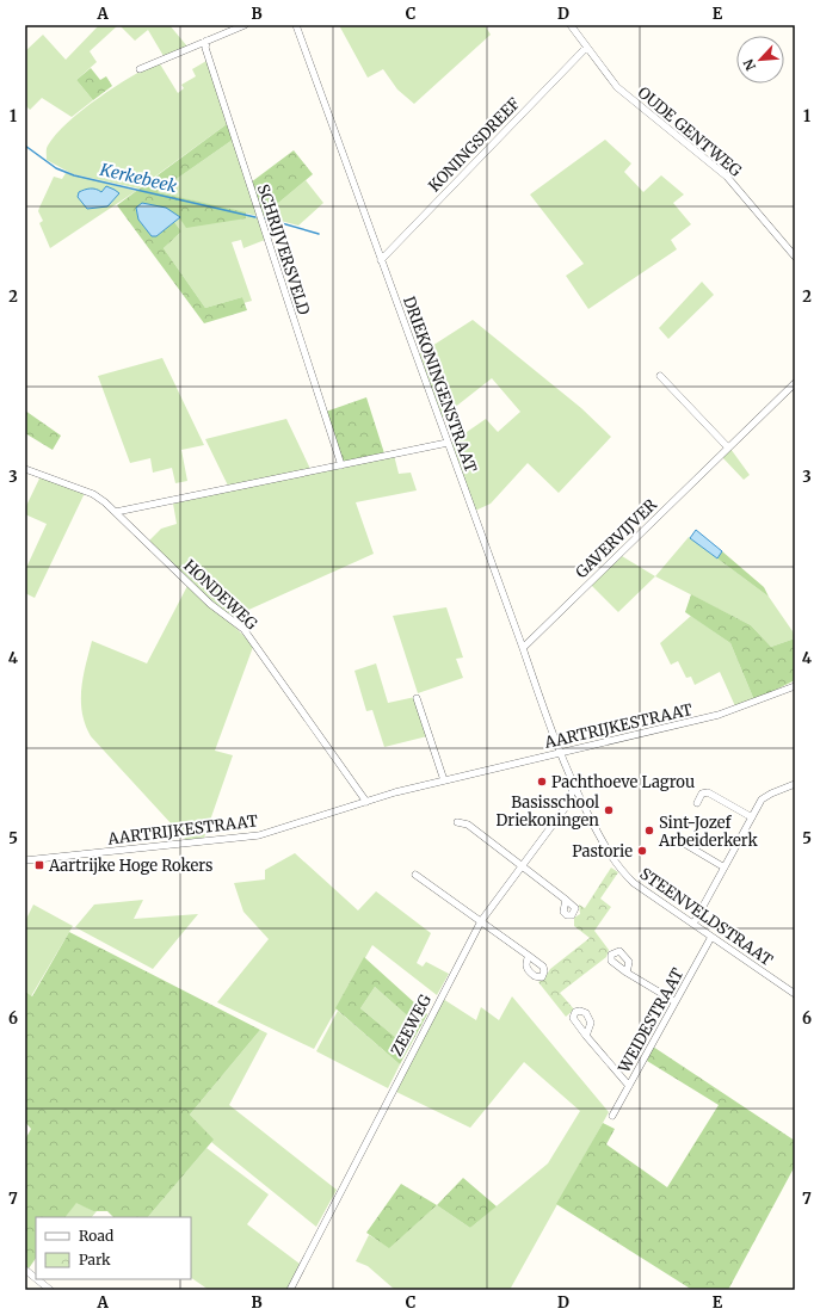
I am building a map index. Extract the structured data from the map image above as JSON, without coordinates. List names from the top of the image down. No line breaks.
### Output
{"streets":{"street":["OUDE GENTWEG","KONINGSDREEF","SCHRIJVERSVELD","DRIEKONINGENSTRAAT","GAVERVIJVER","HONDEWEG","AARTRIJKESTRAAT","STEENVELDSTRAAT","WEIDESTRAAT","ZEEWEG"]},"crossings":[["OUDE GENTWEG","KONINGSDREEF"],["KONINGSDREEF","DRIEKONINGENSTRAAT"],["DRIEKONINGENSTRAAT","GAVERVIJVER"],["DRIEKONINGENSTRAAT","AARTRIJKESTRAAT"],["DRIEKONINGENSTRAAT","STEENVELDSTRAAT"],["HONDEWEG","AARTRIJKESTRAAT"],["AARTRIJKESTRAAT","STEENVELDSTRAAT"],["STEENVELDSTRAAT","WEIDESTRAAT"],["STEENVELDSTRAAT","ZEEWEG"]],"water":["Kerkebeek"],"places":{"other":["Pachthoeve Lagrou","Basisschool Driekoningen","Sint-Jozef Arbeiderkerk","Pastorie"],"transit":["Aartrijke Hoge Rokers"]},"legend":["Road","Park"],"north":"bottom left","grid":{"columns":["A","B","C","D","E"],"rows":["1","2","3","4","5","6","7"]}}
